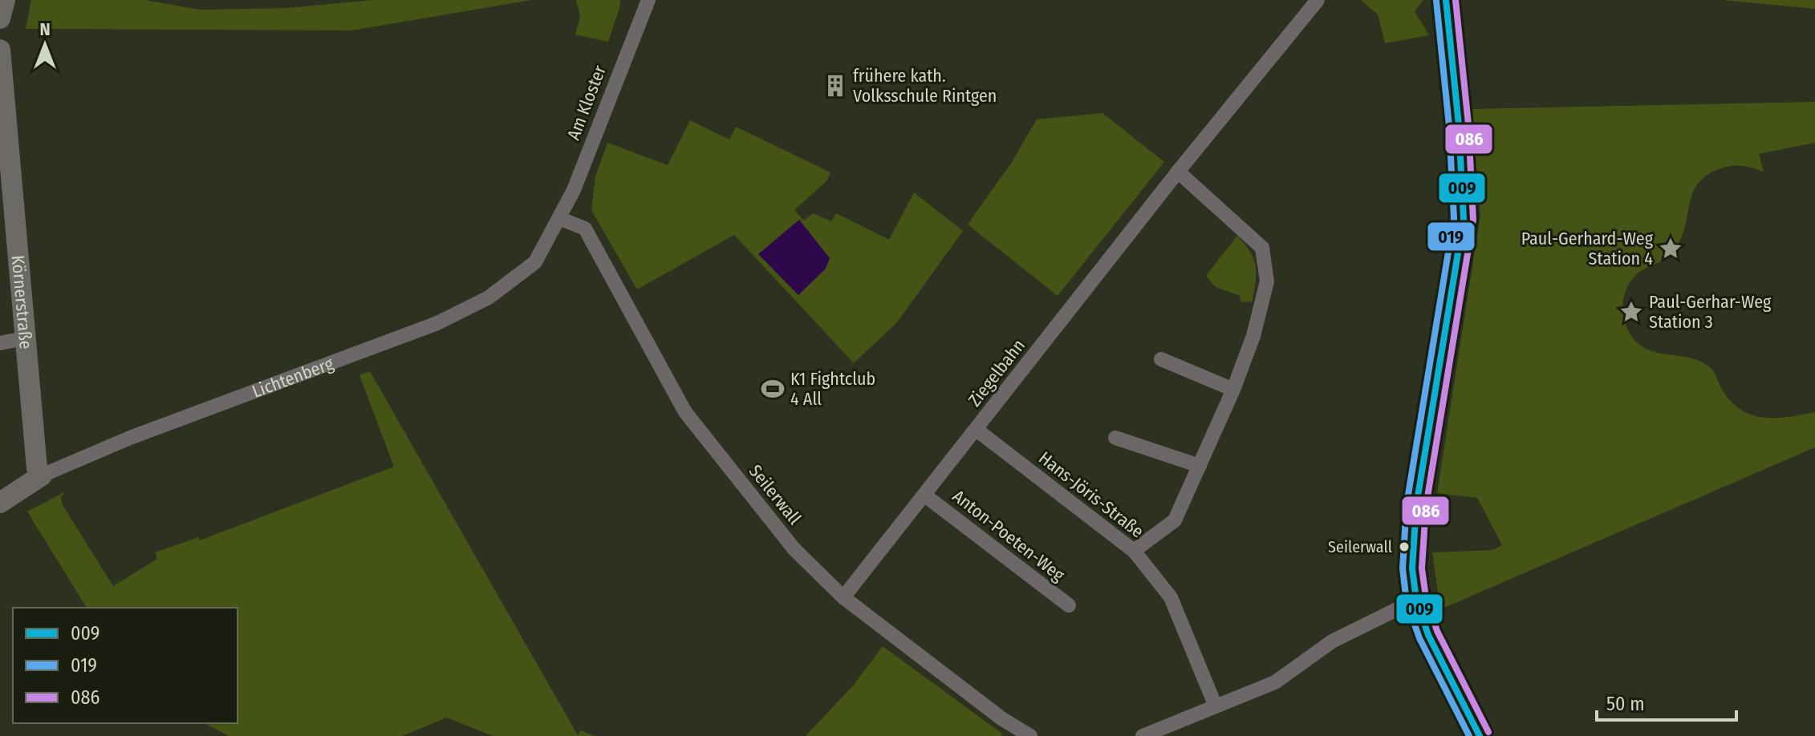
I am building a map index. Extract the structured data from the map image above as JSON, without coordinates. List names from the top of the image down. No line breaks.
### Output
{"streets":{"main road":["Körnerstraße","Lichtenberg"],"street":["Am Kloster","Ziegelbahn","Seilerwall","Hans-Jöris-Straße","Anton-Poeten-Weg"]},"crossings":[["Am Kloster","Lichtenberg"],["Am Kloster","Seilerwall"],["Körnerstraße","Lichtenberg"],["Ziegelbahn","Seilerwall"],["Ziegelbahn","Hans-Jöris-Straße"],["Ziegelbahn","Anton-Poeten-Weg"],["Lichtenberg","Seilerwall"]],"places":{"building":["frühere kath. Volksschule Rintgen"],"place":["Paul-Gerhard-Weg Station 4","Paul-Gerhar-Weg Station 3"],"sports":["K1 Fightclub 4 All"],"other":["Seilerwall"]},"lines":["transit line 009","transit line 086","transit line 019"],"legend":["009","019","086"],"scale_bar":"50 m","north":"top"}
